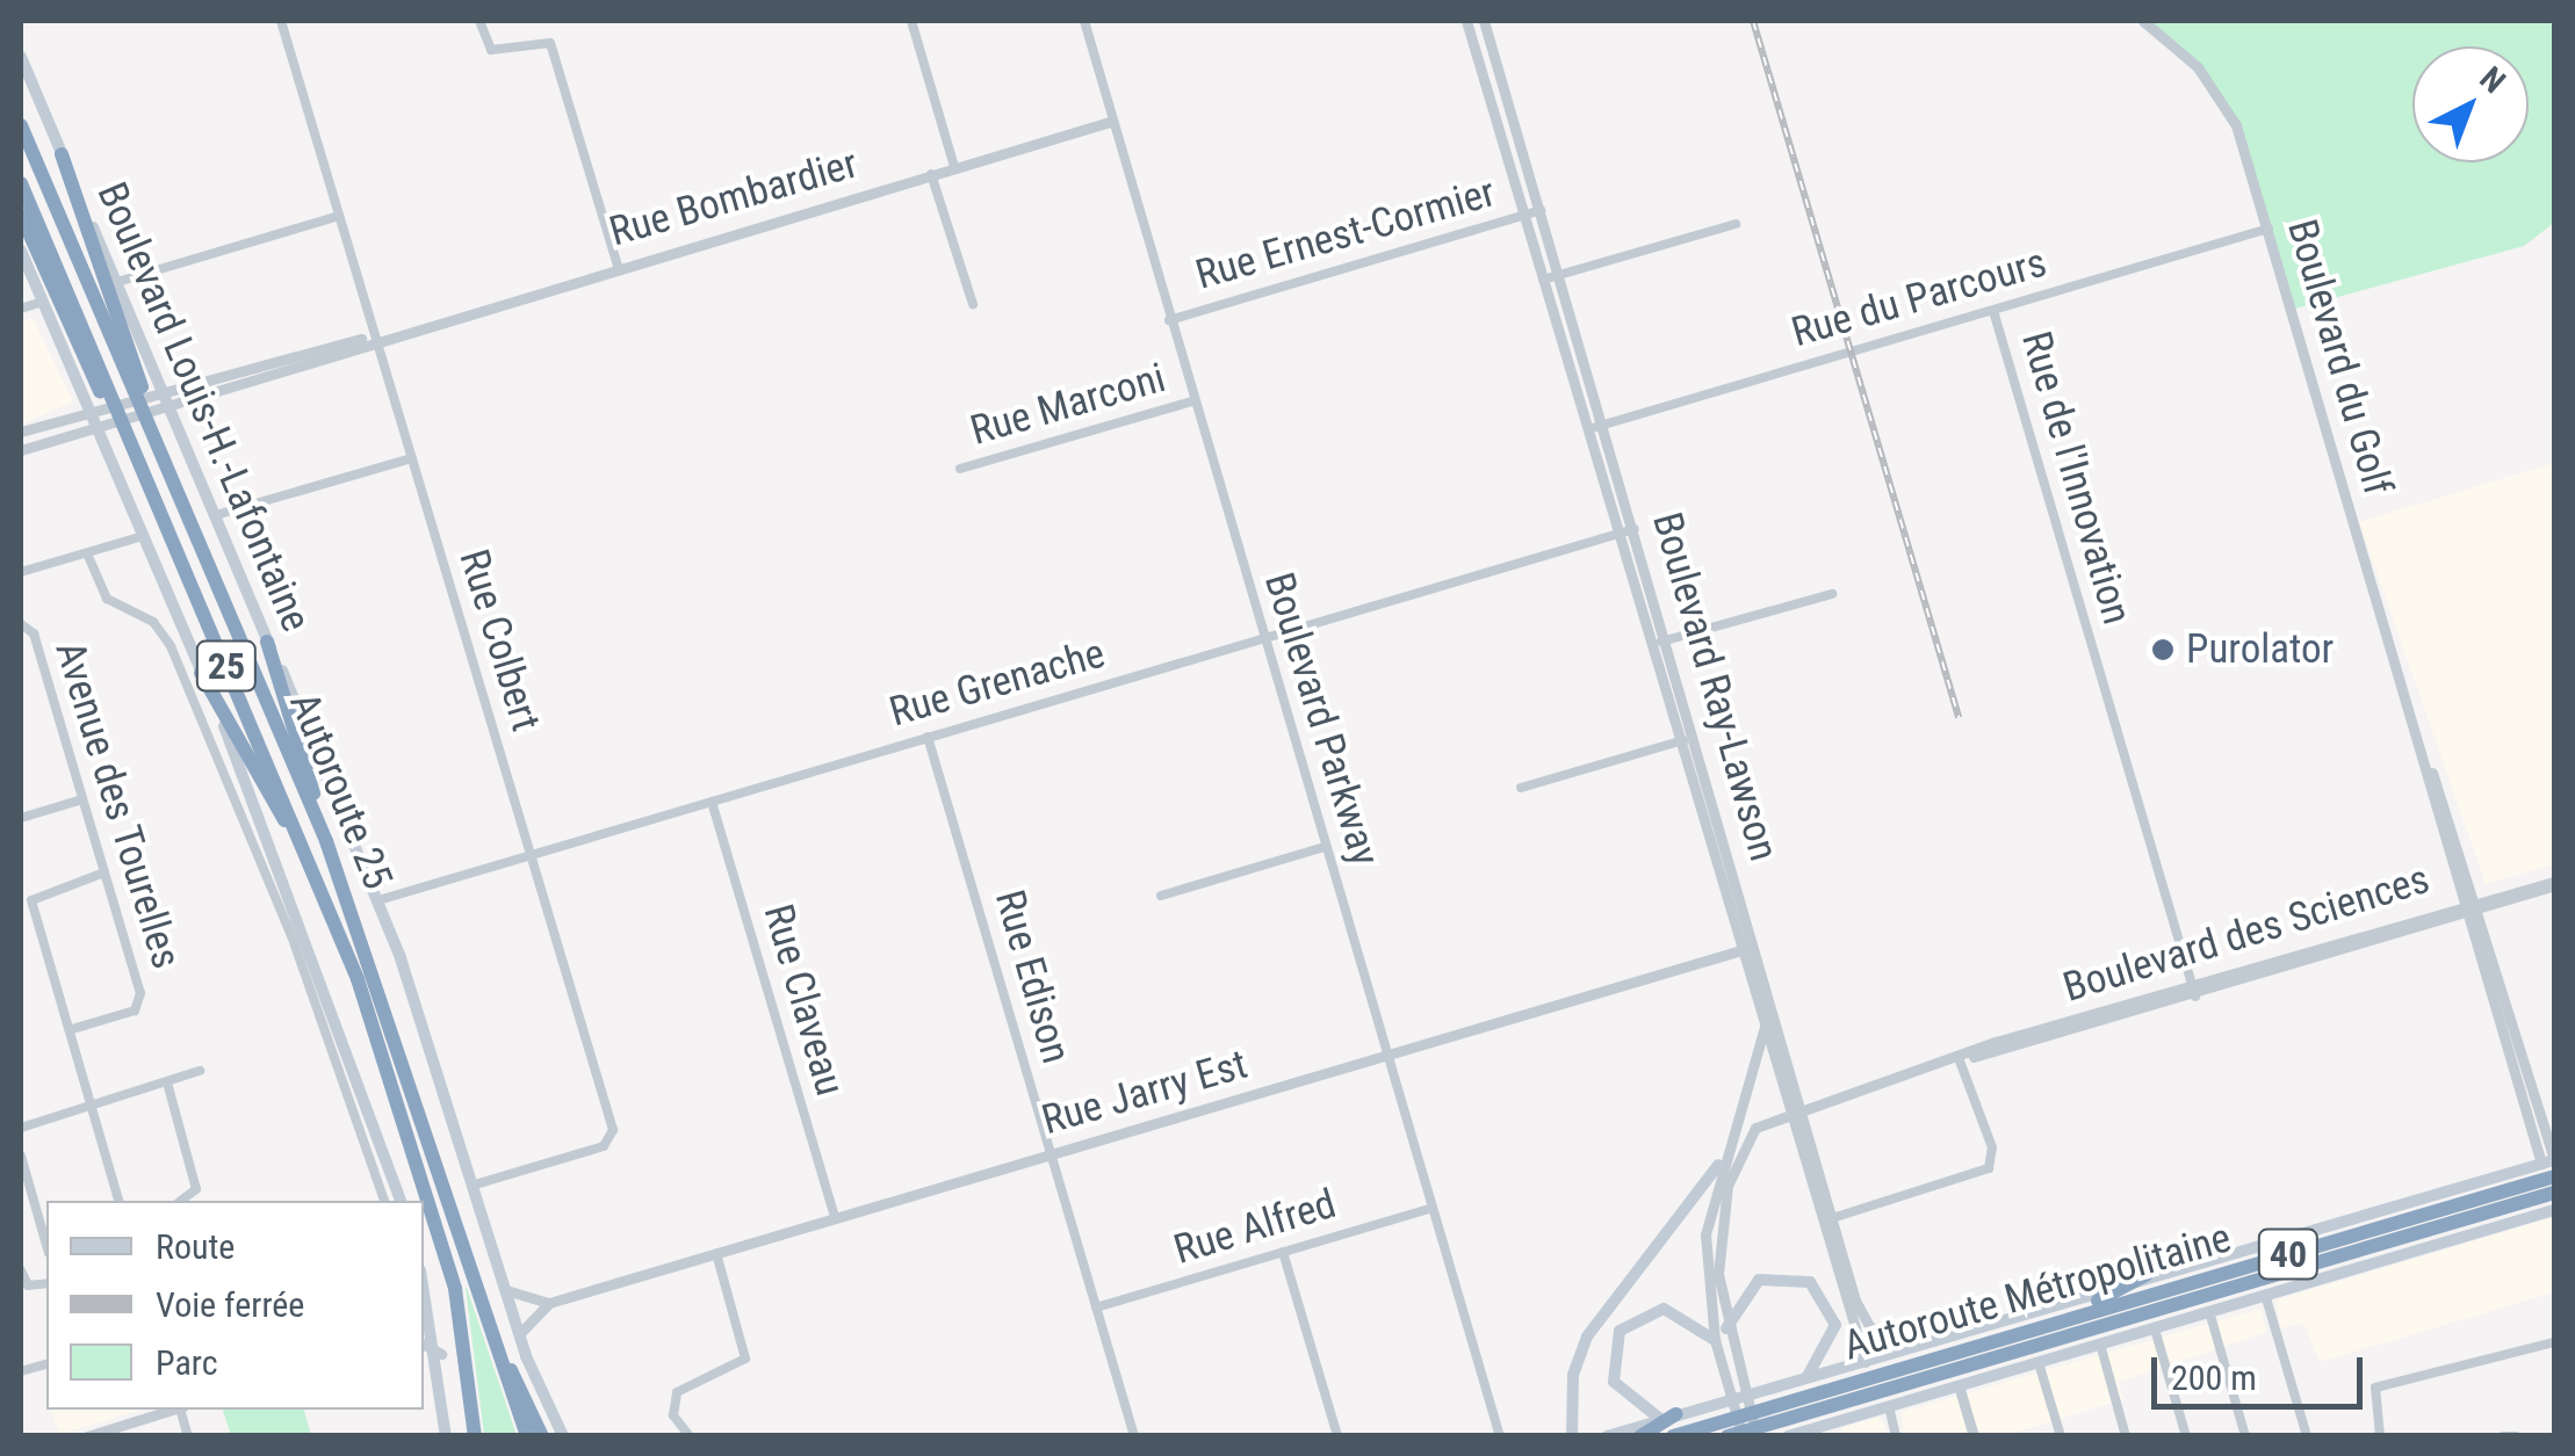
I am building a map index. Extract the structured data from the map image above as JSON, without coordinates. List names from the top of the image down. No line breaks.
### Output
{"streets":{"highway":["25","Autoroute 25","40","Autoroute Métropolitaine"],"main road":["Boulevard Louis-H.-Lafontaine"],"street":["Rue Bombardier","Rue Ernest-Cormier","Rue du Parcours","Boulevard du Golf","Rue Marconi","Rue de l'Innovation","Rue Colbert","Rue Grenache","Boulevard Ray-Lawson","Boulevard Parkway","Avenue des Tourelles","Boulevard des Sciences","Rue Edison","Rue Claveau","Rue Jarry Est","Rue Alfred"]},"crossings":[["Rue Bombardier","Boulevard Louis-H.-Lafontaine"],["Rue Bombardier","Rue Colbert"],["Rue Bombardier","Boulevard Parkway"],["Rue Ernest-Cormier","Boulevard Ray-Lawson"],["Rue Ernest-Cormier","Boulevard Parkway"],["Rue du Parcours","Boulevard du Golf"],["Rue du Parcours","Rue de l'Innovation"],["Rue du Parcours","Boulevard Ray-Lawson"],["Boulevard du Golf","Boulevard des Sciences"],["Rue Marconi","Boulevard Parkway"],["Boulevard Louis-H.-Lafontaine","Rue Colbert"],["Boulevard Louis-H.-Lafontaine","Rue Grenache"],["Boulevard Louis-H.-Lafontaine","Rue Jarry Est"],["Rue de l'Innovation","Boulevard des Sciences"],["Rue Colbert","Rue Grenache"],["Rue Grenache","Boulevard Ray-Lawson"],["Rue Grenache","Boulevard Parkway"],["Rue Grenache","Rue Edison"],["Rue Grenache","Rue Claveau"],["Boulevard Ray-Lawson","Boulevard des Sciences"],["Boulevard Ray-Lawson","Rue Jarry Est"],["Boulevard Parkway","Rue Jarry Est"],["Boulevard Parkway","Rue Alfred"],["Rue Edison","Rue Jarry Est"],["Rue Edison","Rue Alfred"],["Rue Claveau","Rue Jarry Est"]],"places":["Purolator"],"legend":["Route","Voie ferrée","Parc"],"scale_bar":"200 m","north":"top right"}
